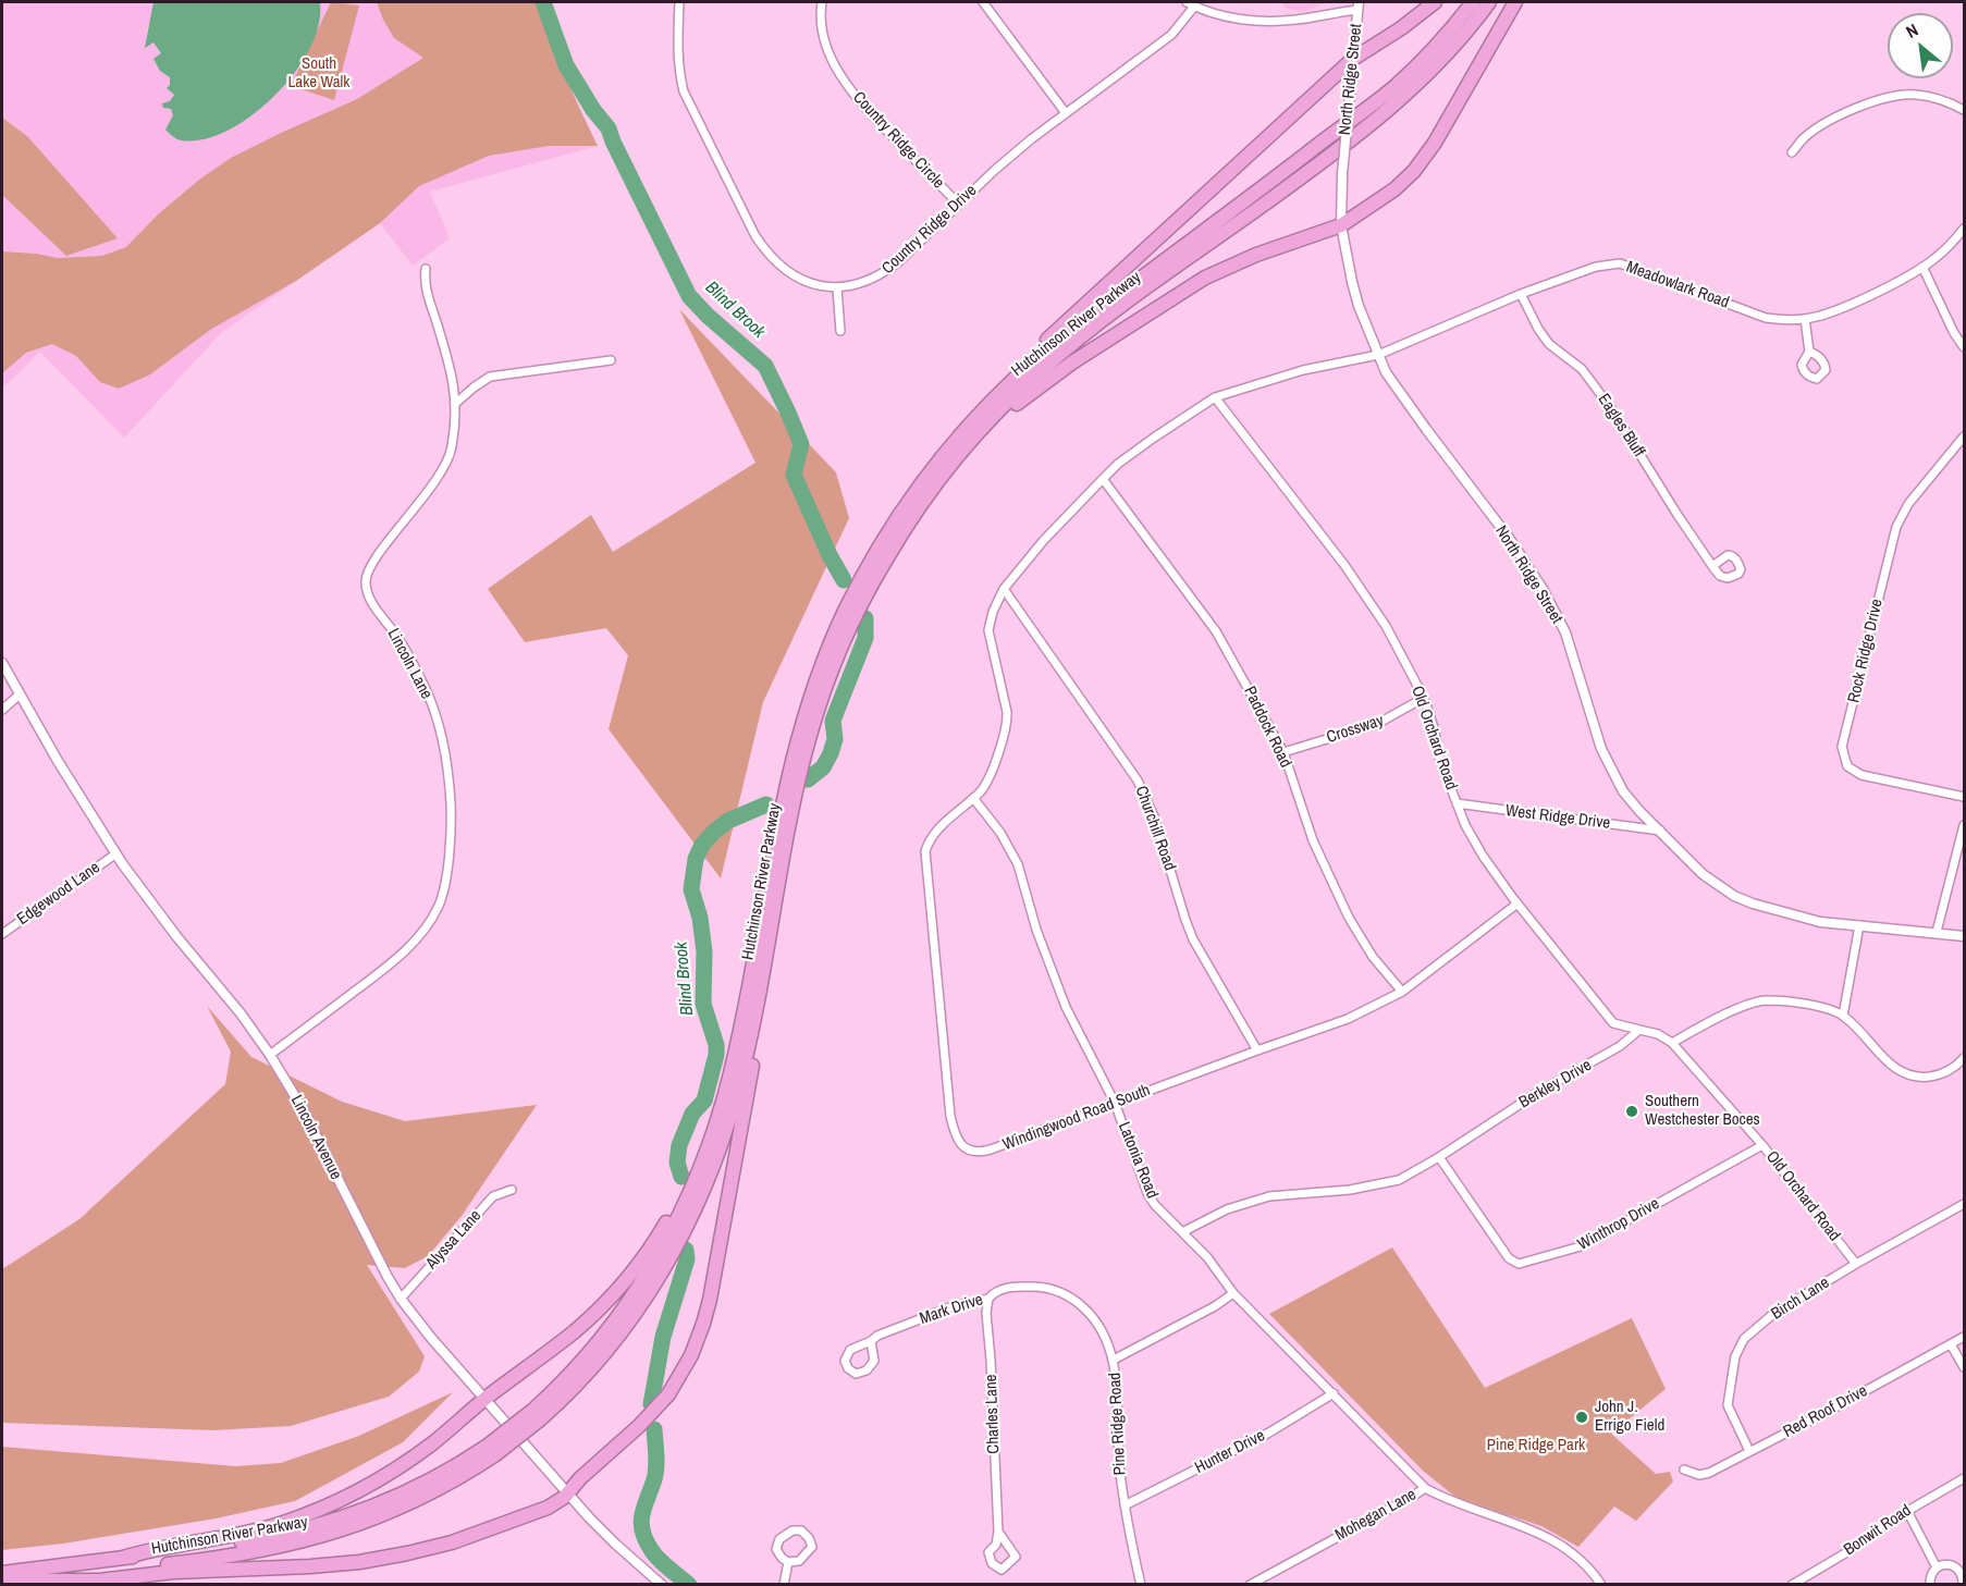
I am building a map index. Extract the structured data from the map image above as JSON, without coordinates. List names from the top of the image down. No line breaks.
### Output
{"streets":{"highway":["Hutchinson River Parkway"],"street":["North Ridge Street","Country Ridge Circle","Country Ridge Drive","Meadowlark Road","Eagles Bluff","Rock Ridge Drive","Lincoln Lane","Paddock Road","Crossway","Old Orchard Road","West Ridge Drive","Churchill Road","Edgewood Lane","Berkley Drive","Windingwood Road South","Lincoln Avenue","Latonia Road","Winthrop Drive","Alyssa Lane","Birch Lane","Mark Drive","Red Roof Drive","Charles Lane","Pine Ridge Road","Hunter Drive","Mohegan Lane","Bonwit Road"]},"crossings":[["North Ridge Street","Meadowlark Road"],["North Ridge Street","West Ridge Drive"],["Country Ridge Circle","Country Ridge Drive"],["Meadowlark Road","Eagles Bluff"],["Meadowlark Road","Paddock Road"],["Meadowlark Road","Old Orchard Road"],["Meadowlark Road","Churchill Road"],["Meadowlark Road","Windingwood Road South"],["Meadowlark Road","Latonia Road"],["Lincoln Lane","Lincoln Avenue"],["Paddock Road","Crossway"],["Paddock Road","Windingwood Road South"],["Crossway","Old Orchard Road"],["Old Orchard Road","West Ridge Drive"],["Old Orchard Road","Berkley Drive"],["Old Orchard Road","Windingwood Road South"],["Old Orchard Road","Winthrop Drive"],["Old Orchard Road","Birch Lane"],["Churchill Road","Windingwood Road South"],["Edgewood Lane","Lincoln Avenue"],["Berkley Drive","Latonia Road"],["Berkley Drive","Winthrop Drive"],["Windingwood Road South","Latonia Road"],["Lincoln Avenue","Alyssa Lane"],["Latonia Road","Pine Ridge Road"],["Latonia Road","Hunter Drive"],["Latonia Road","Mohegan Lane"],["Birch Lane","Red Roof Drive"],["Mark Drive","Charles Lane"],["Mark Drive","Pine Ridge Road"],["Pine Ridge Road","Hunter Drive"]],"water":["Blind Brook"],"parks":["South Lake Walk","Pine Ridge Park"],"places":["Southern Westchester Boces","John J. Errigo Field"],"north":"top left"}
